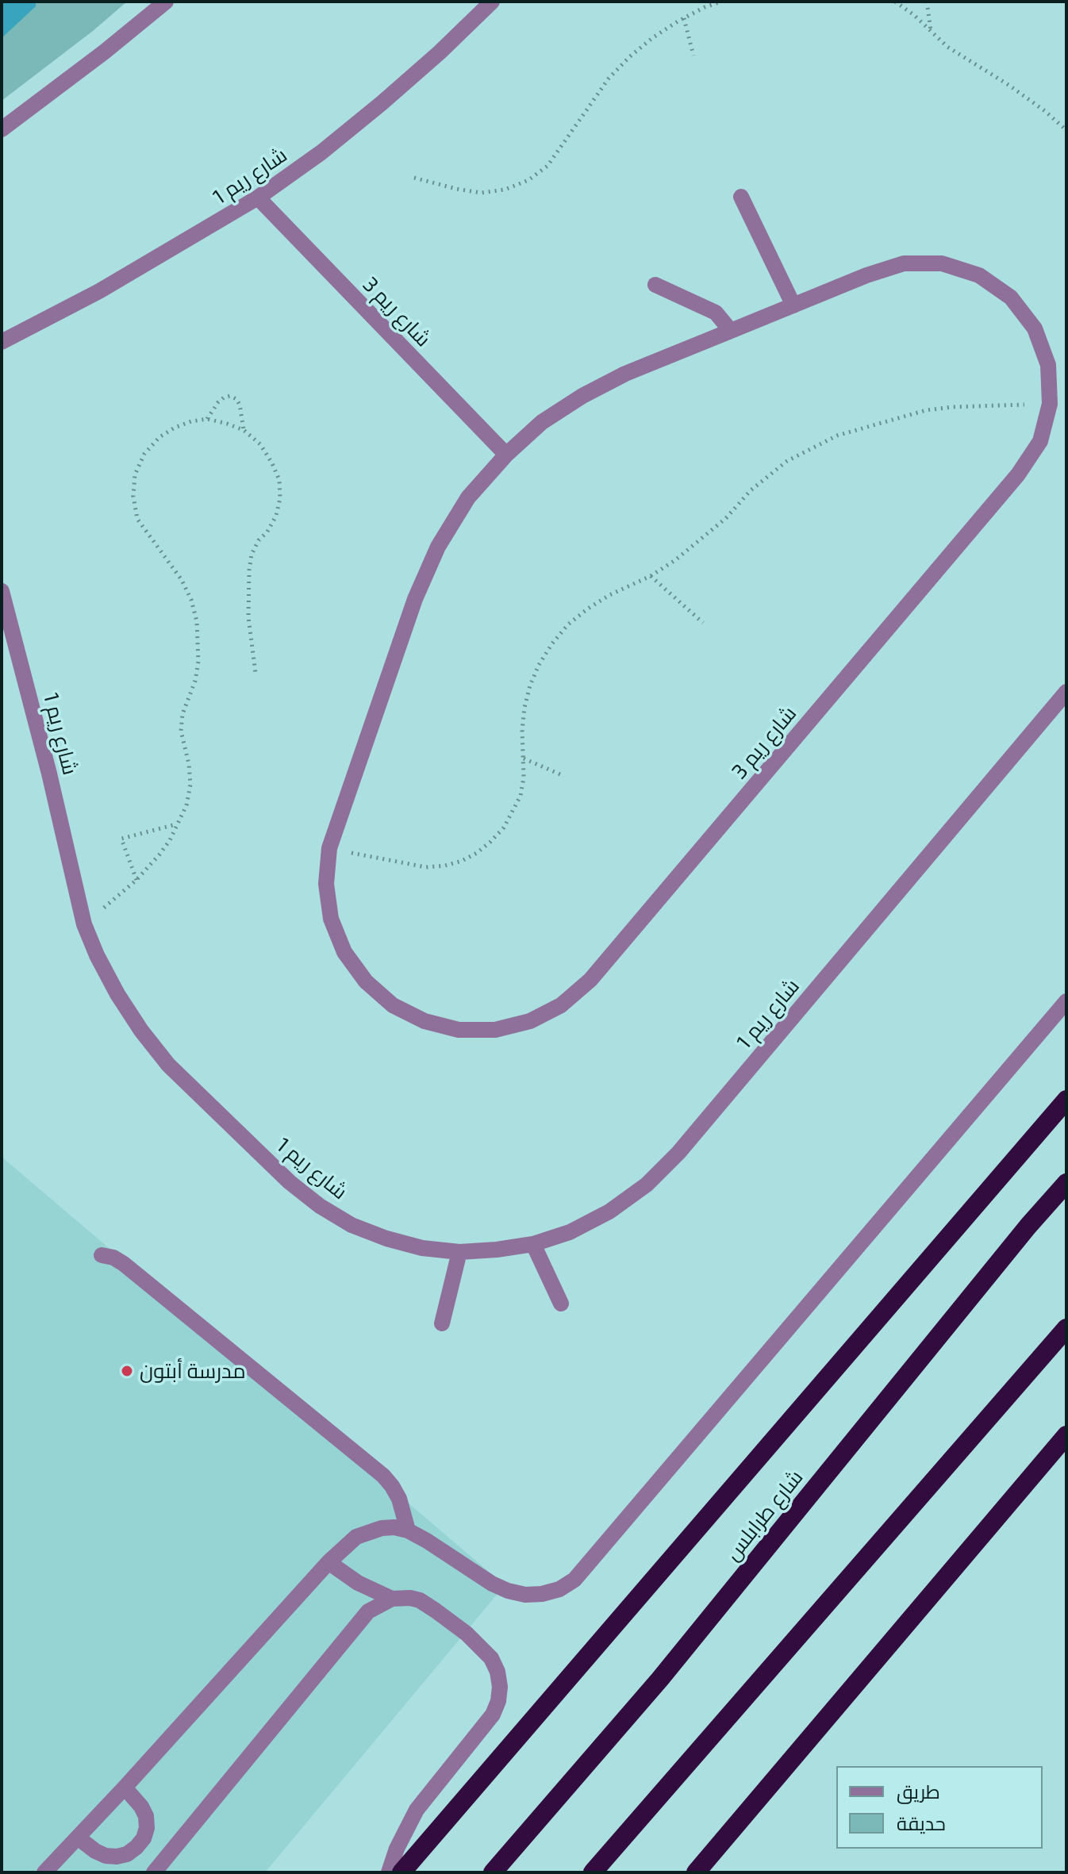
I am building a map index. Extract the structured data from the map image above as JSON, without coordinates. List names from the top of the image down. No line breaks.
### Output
{"streets":{"highway":["شارع طرابلس"],"street":["شارع ريم 1","شارع ريم 3"]},"crossings":[["شارع ريم 1","شارع ريم 3"]],"places":["مدرسة أبتون"],"legend":["طريق","حديقة"]}
